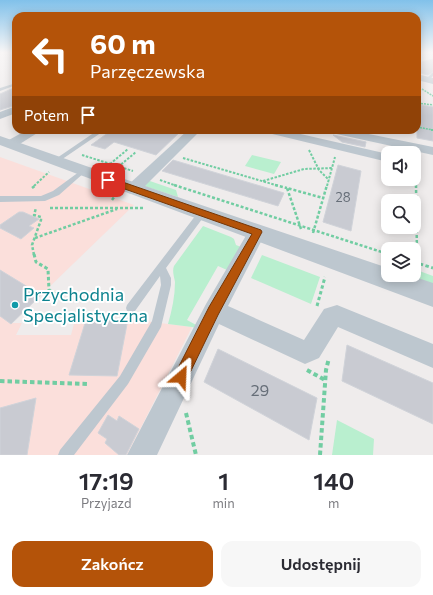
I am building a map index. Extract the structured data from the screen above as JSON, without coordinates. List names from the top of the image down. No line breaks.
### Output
{"places":["Przychodnia Specjalistyczna"],"house_numbers":["28","29"],"page":{"turn":["60 m","Parzęczewska"],"then":"Potem","eta":["17:19","Przyjazd","1","min","140","m"],"buttons":["Zakończ","Udostępnij"]}}
